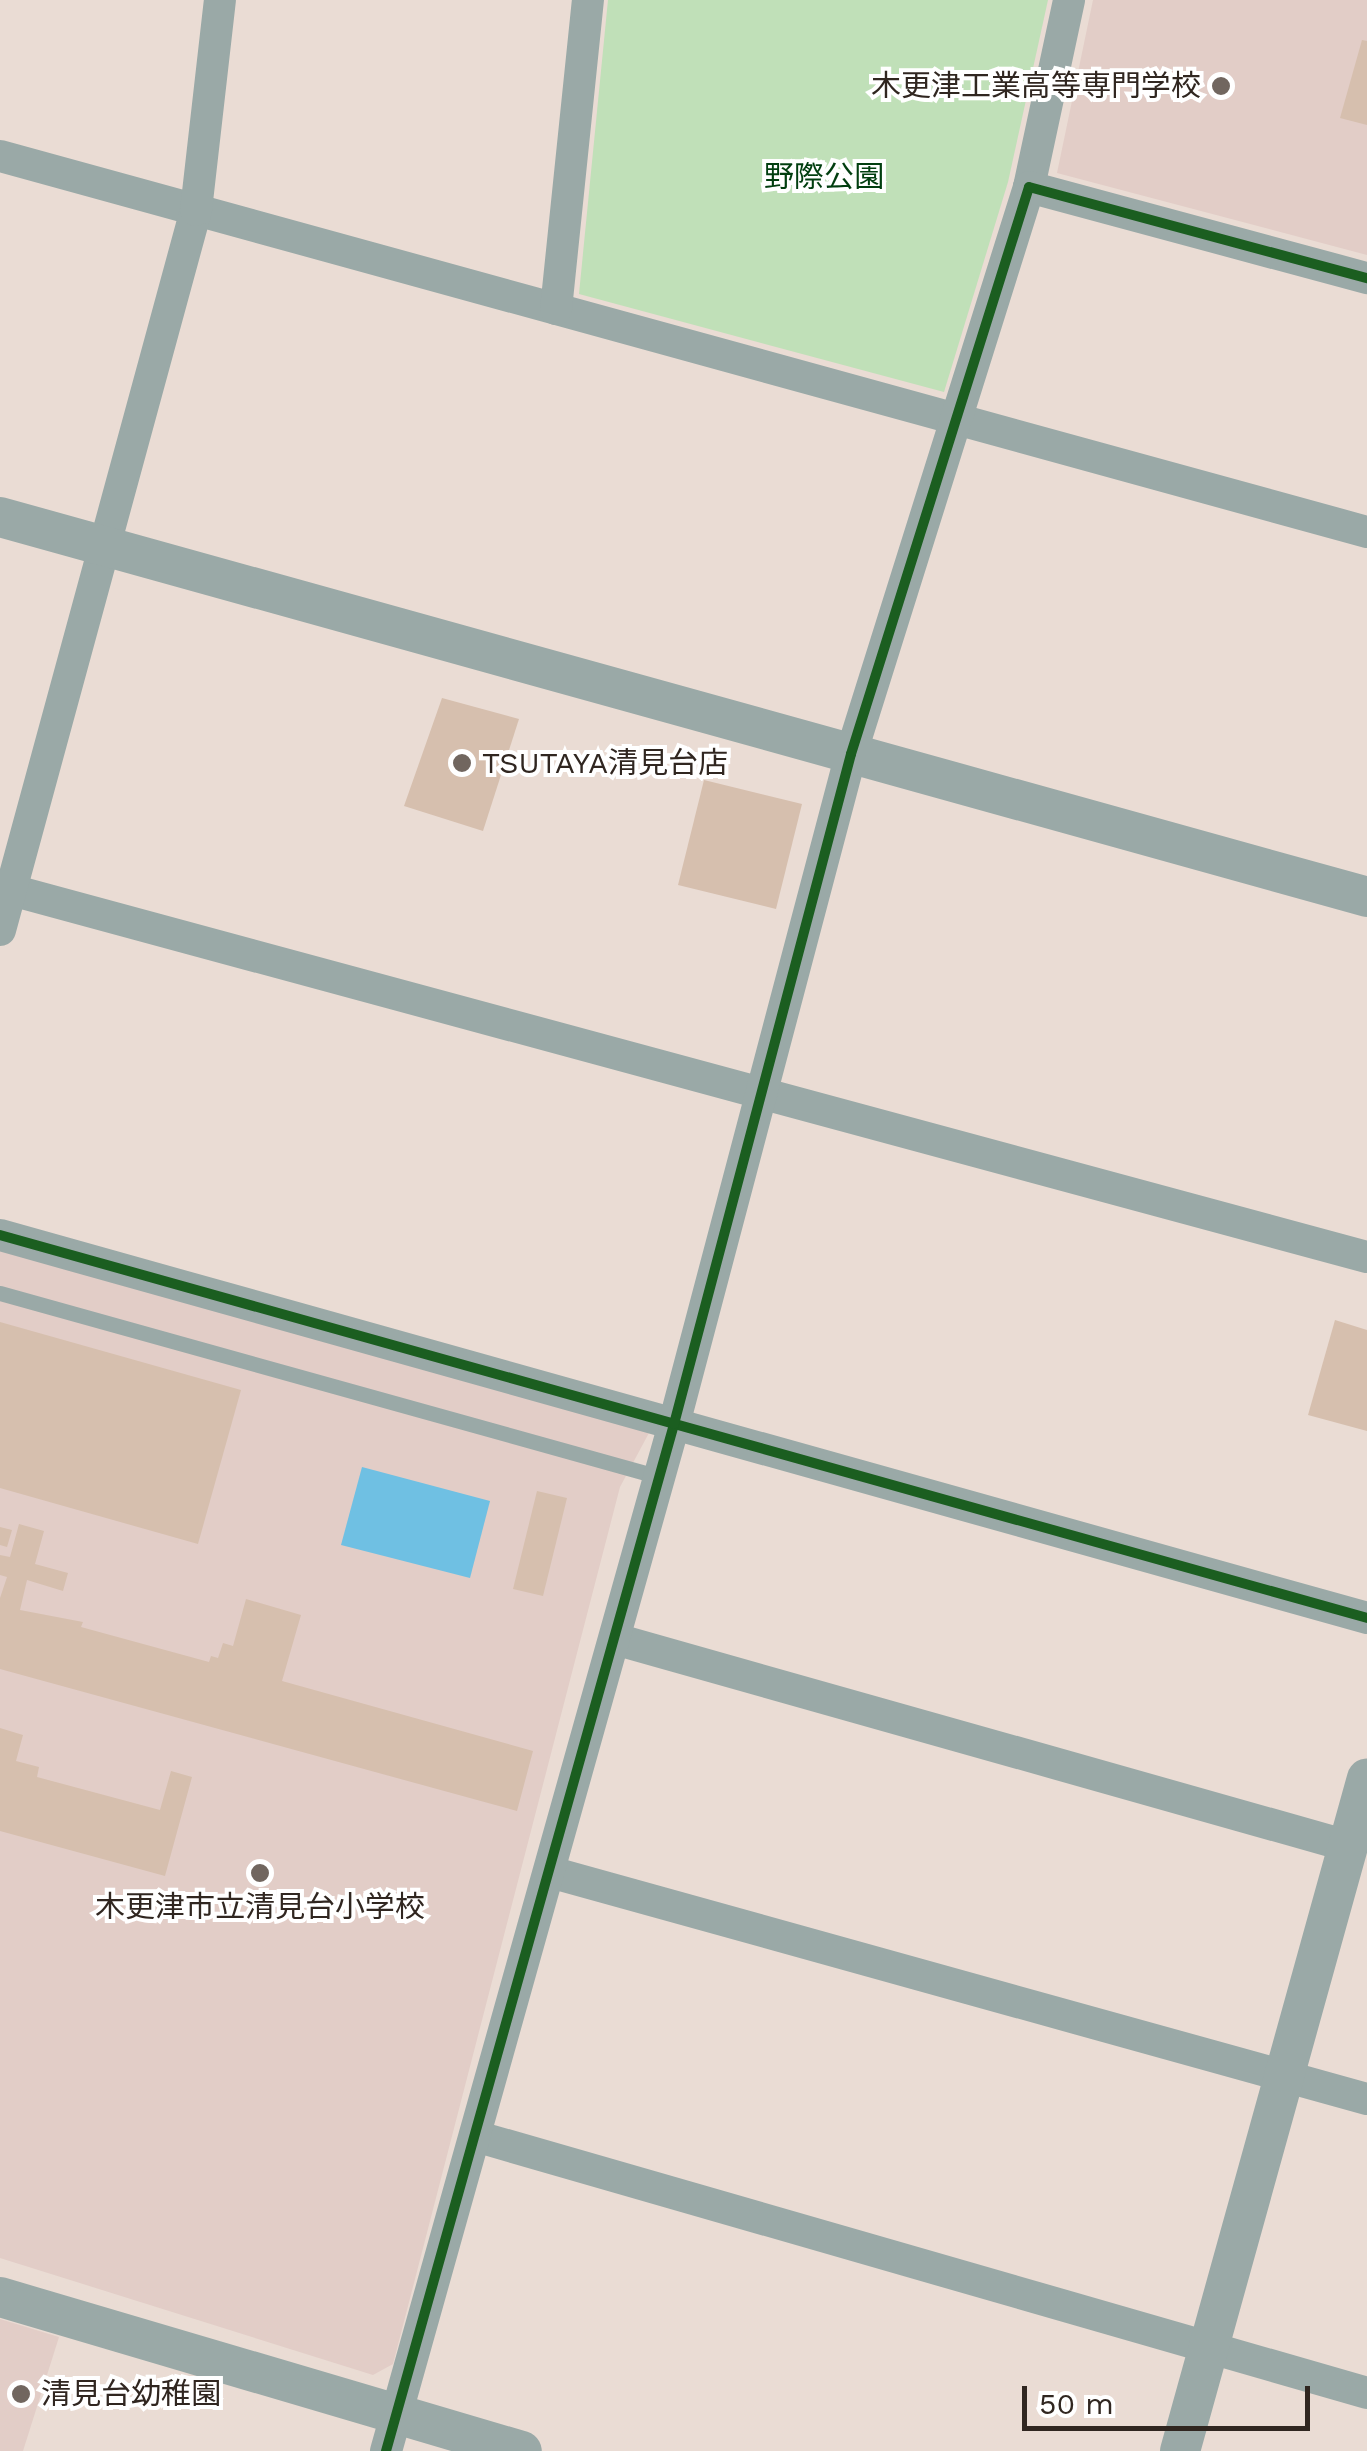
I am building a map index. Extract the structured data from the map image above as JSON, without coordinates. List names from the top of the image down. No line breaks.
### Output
{"parks":["野際公園"],"places":["木更津工業高等専門学校","TSUTAYA清見台店","木更津市立清見台小学校","清見台幼稚園"],"scale_bar":"50 m"}
